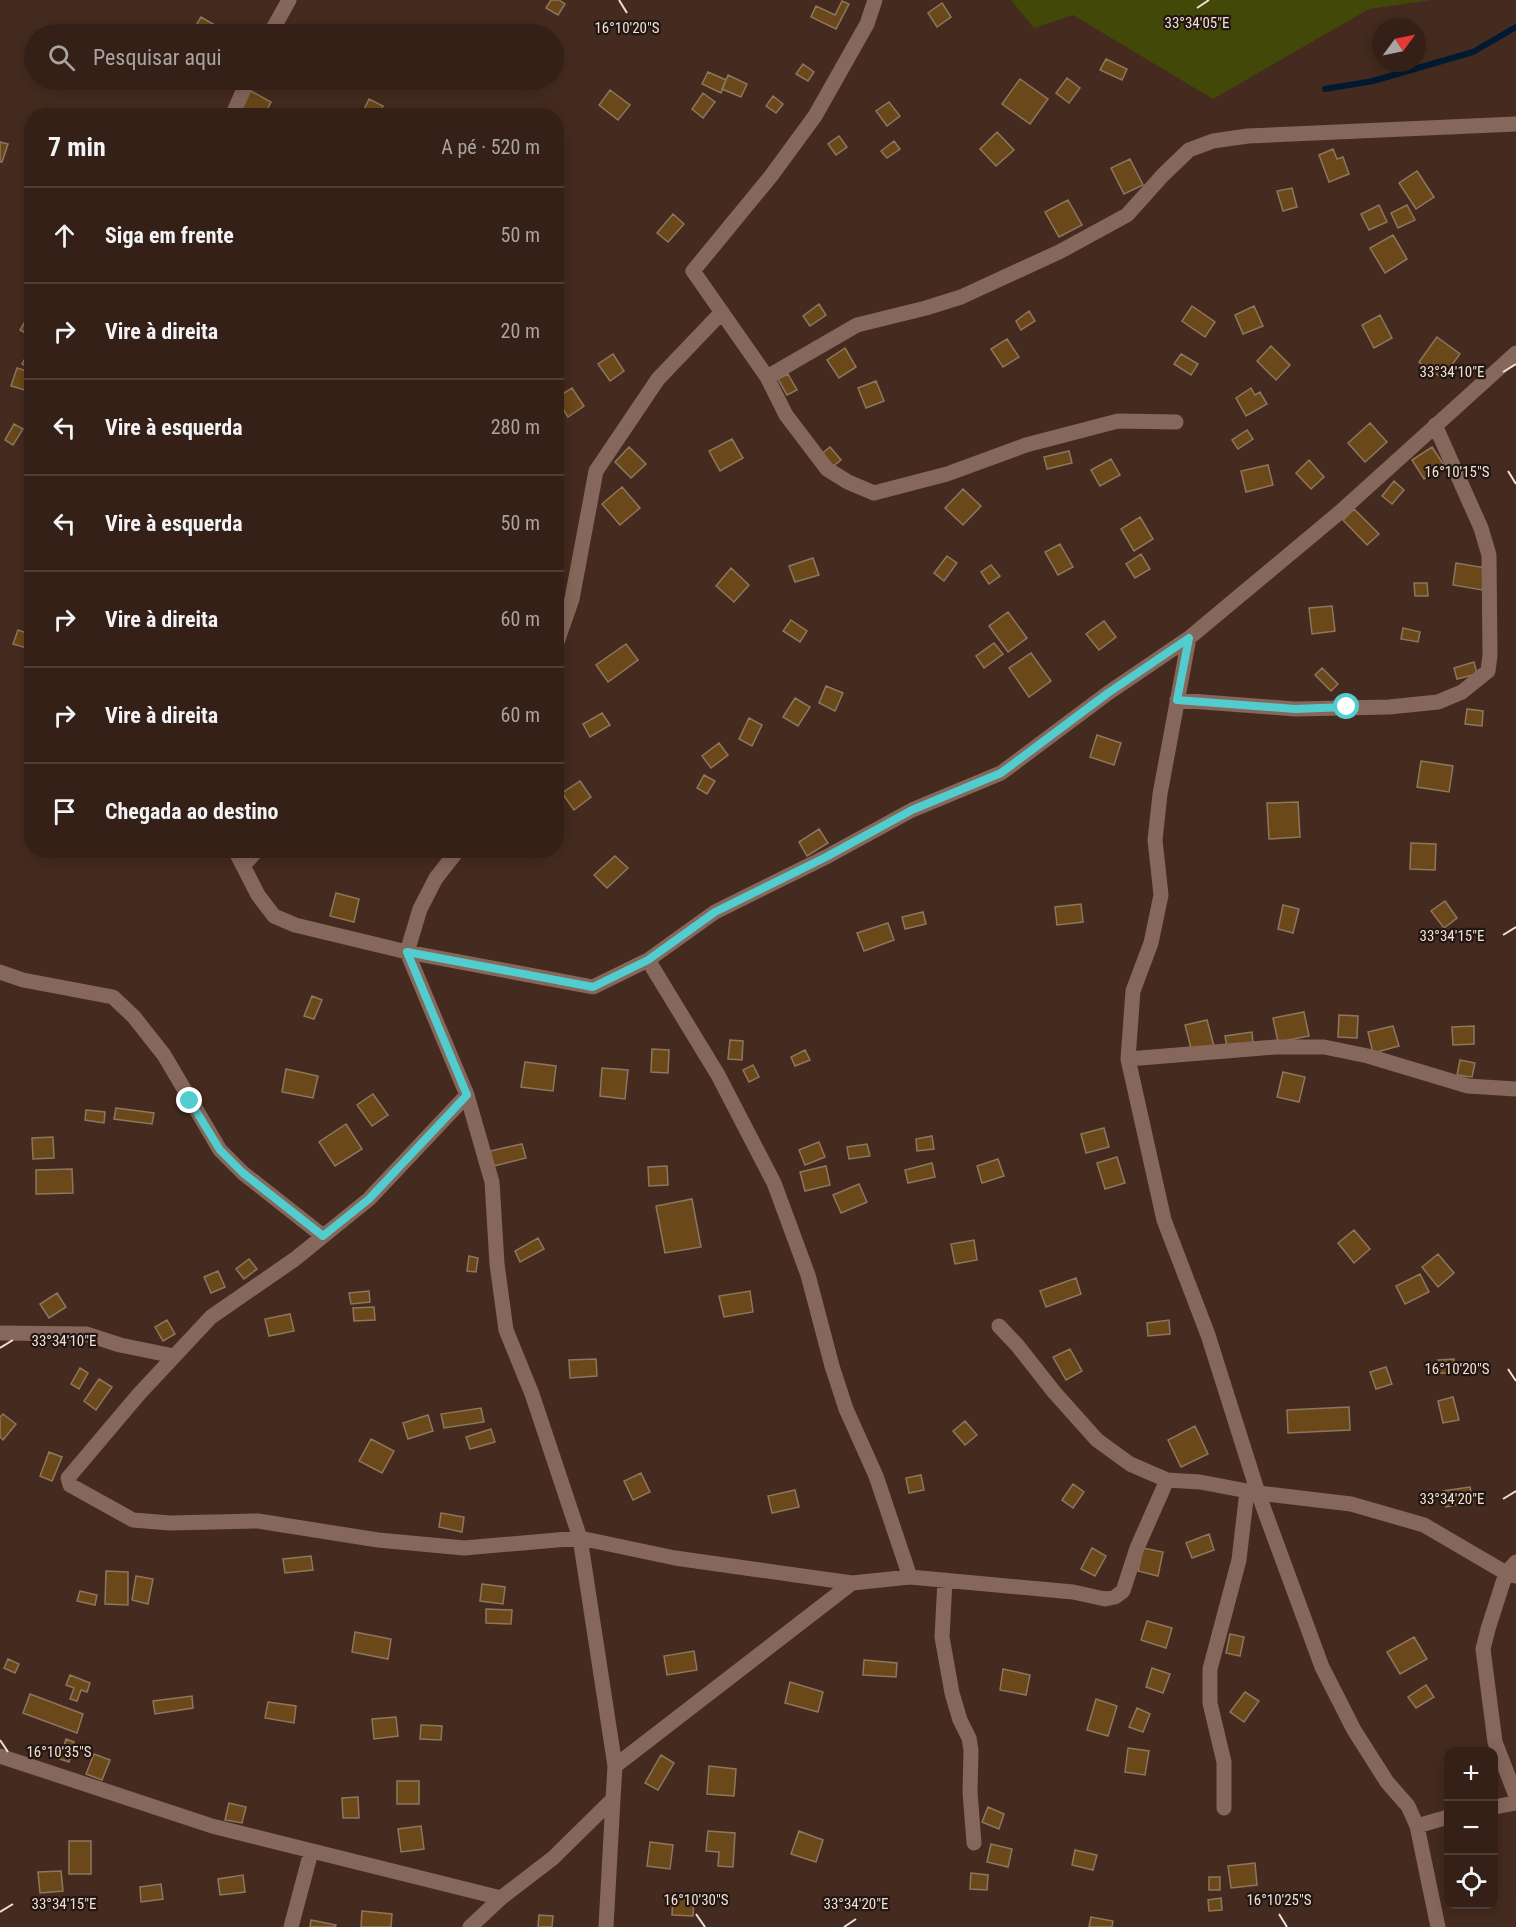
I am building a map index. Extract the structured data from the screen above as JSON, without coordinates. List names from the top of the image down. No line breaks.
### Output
{"north":"top right","page":{"search":"Pesquisar aqui","heading":["7 min","A pé · 520 m"],"list":[["Siga em frente","50 m"],["Vire à direita","20 m"],["Vire à esquerda","280 m"],["Vire à esquerda","50 m"],["Vire à direita","60 m"],["Vire à direita","60 m"],"Chegada ao destino"],"map_buttons":["+","−"]},"coordinates":["33°34'05\"E","16°10'20\"S","33°34'10\"E","16°10'15\"S","33°34'15\"E","33°34'20\"E","16°10'35\"S","16°10'30\"S","16°10'25\"S"]}
